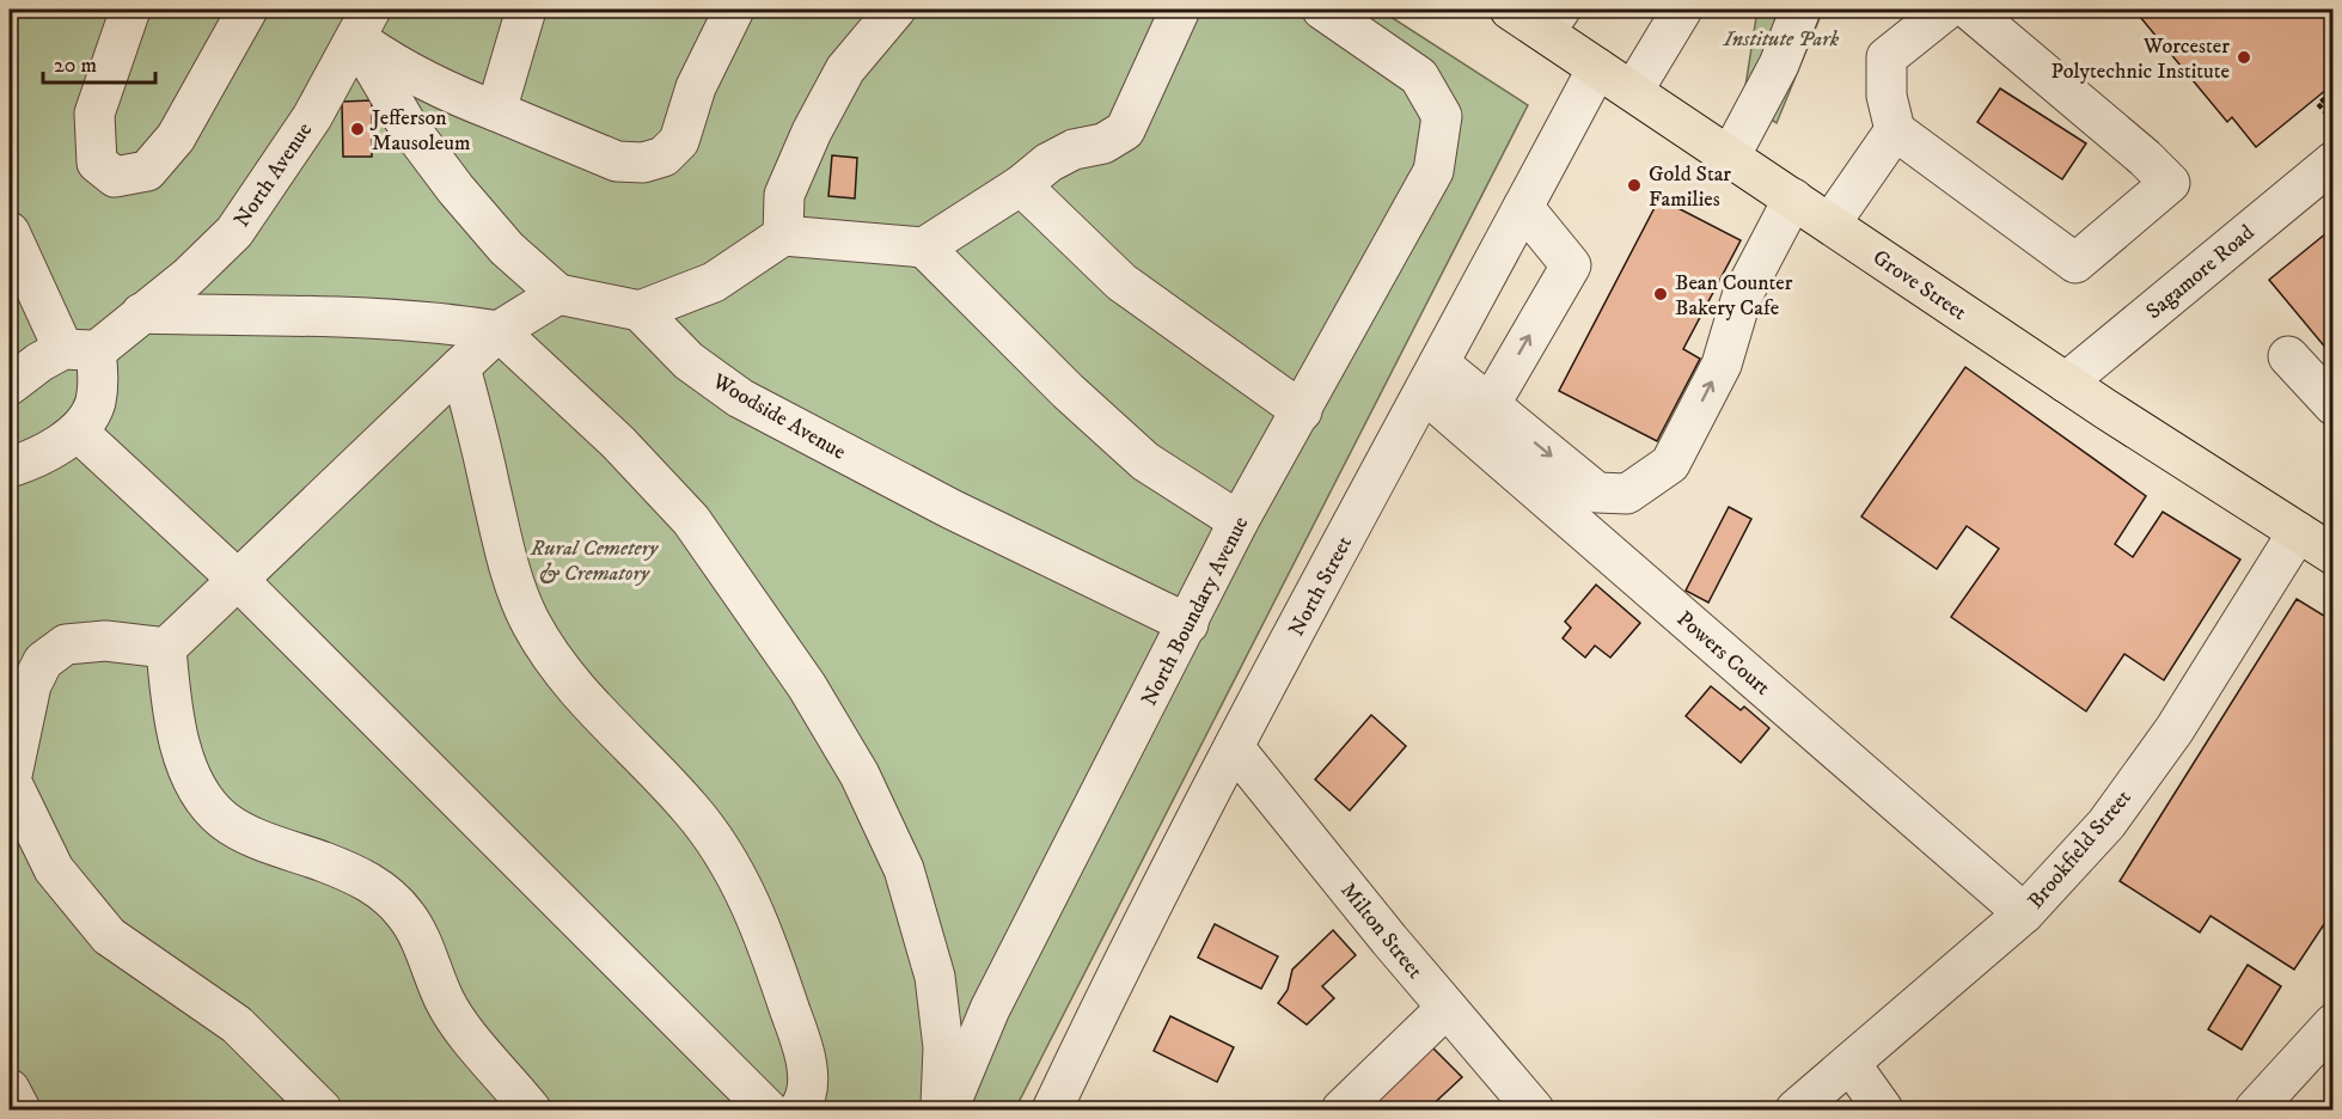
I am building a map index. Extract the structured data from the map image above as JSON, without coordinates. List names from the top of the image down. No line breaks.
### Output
{"streets":{"main road":["Grove Street"],"street":["North Avenue","Sagamore Road","Woodside Avenue","North Street","North Boundary Avenue","Powers Court","Brookfield Street","Milton Street"]},"crossings":[["Sagamore Road","Grove Street"],["Grove Street","North Street"],["Grove Street","Brookfield Street"],["Woodside Avenue","North Boundary Avenue"],["North Street","Powers Court"],["North Street","Milton Street"],["Powers Court","Brookfield Street"]],"parks":["Institute Park","Rural Cemetery & Crematory"],"places":["Worcester Polytechnic Institute","Jefferson Mausoleum","Gold Star Families","Bean Counter Bakery Cafe"],"scale_bar":"20 m"}
